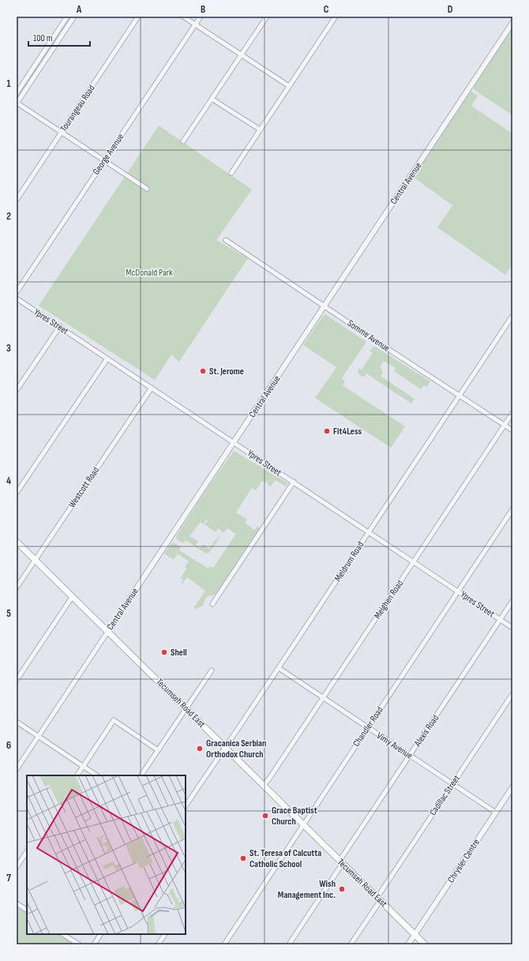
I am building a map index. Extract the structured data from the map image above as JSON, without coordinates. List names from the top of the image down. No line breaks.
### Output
{"streets":{"main road":["Tecumseh Road East"],"street":["Tourangeau Road","George Avenue","Central Avenue","Ypres Street","Somme Avenue","Westcott Road","Meldrum Road","Meighen Road","Chandler Road","Alexis Road","Vimy Avenue","Cadillac Street","Chrysler Centre"]},"crossings":[["Central Avenue","Ypres Street"],["Central Avenue","Somme Avenue"],["Central Avenue","Tecumseh Road East"],["Ypres Street","Westcott Road"],["Ypres Street","Meldrum Road"],["Ypres Street","Meighen Road"],["Ypres Street","Chandler Road"],["Ypres Street","Alexis Road"],["Somme Avenue","Meldrum Road"],["Somme Avenue","Meighen Road"],["Westcott Road","Tecumseh Road East"],["Meldrum Road","Tecumseh Road East"],["Meldrum Road","Vimy Avenue"],["Meighen Road","Tecumseh Road East"],["Meighen Road","Vimy Avenue"],["Tecumseh Road East","Chandler Road"],["Tecumseh Road East","Alexis Road"],["Tecumseh Road East","Cadillac Street"],["Tecumseh Road East","Chrysler Centre"],["Chandler Road","Vimy Avenue"],["Alexis Road","Vimy Avenue"],["Vimy Avenue","Cadillac Street"],["Vimy Avenue","Chrysler Centre"]],"parks":["McDonald Park"],"places":["St. Jerome","Fit4Less","Shell","Gracanica Serbian Orthodox Church","Grace Baptist Church","St. Teresa of Calcutta Catholic School","Wish Management Inc."],"scale_bar":"100 m","grid":{"columns":["A","B","C","D"],"rows":["1","2","3","4","5","6","7"]}}
